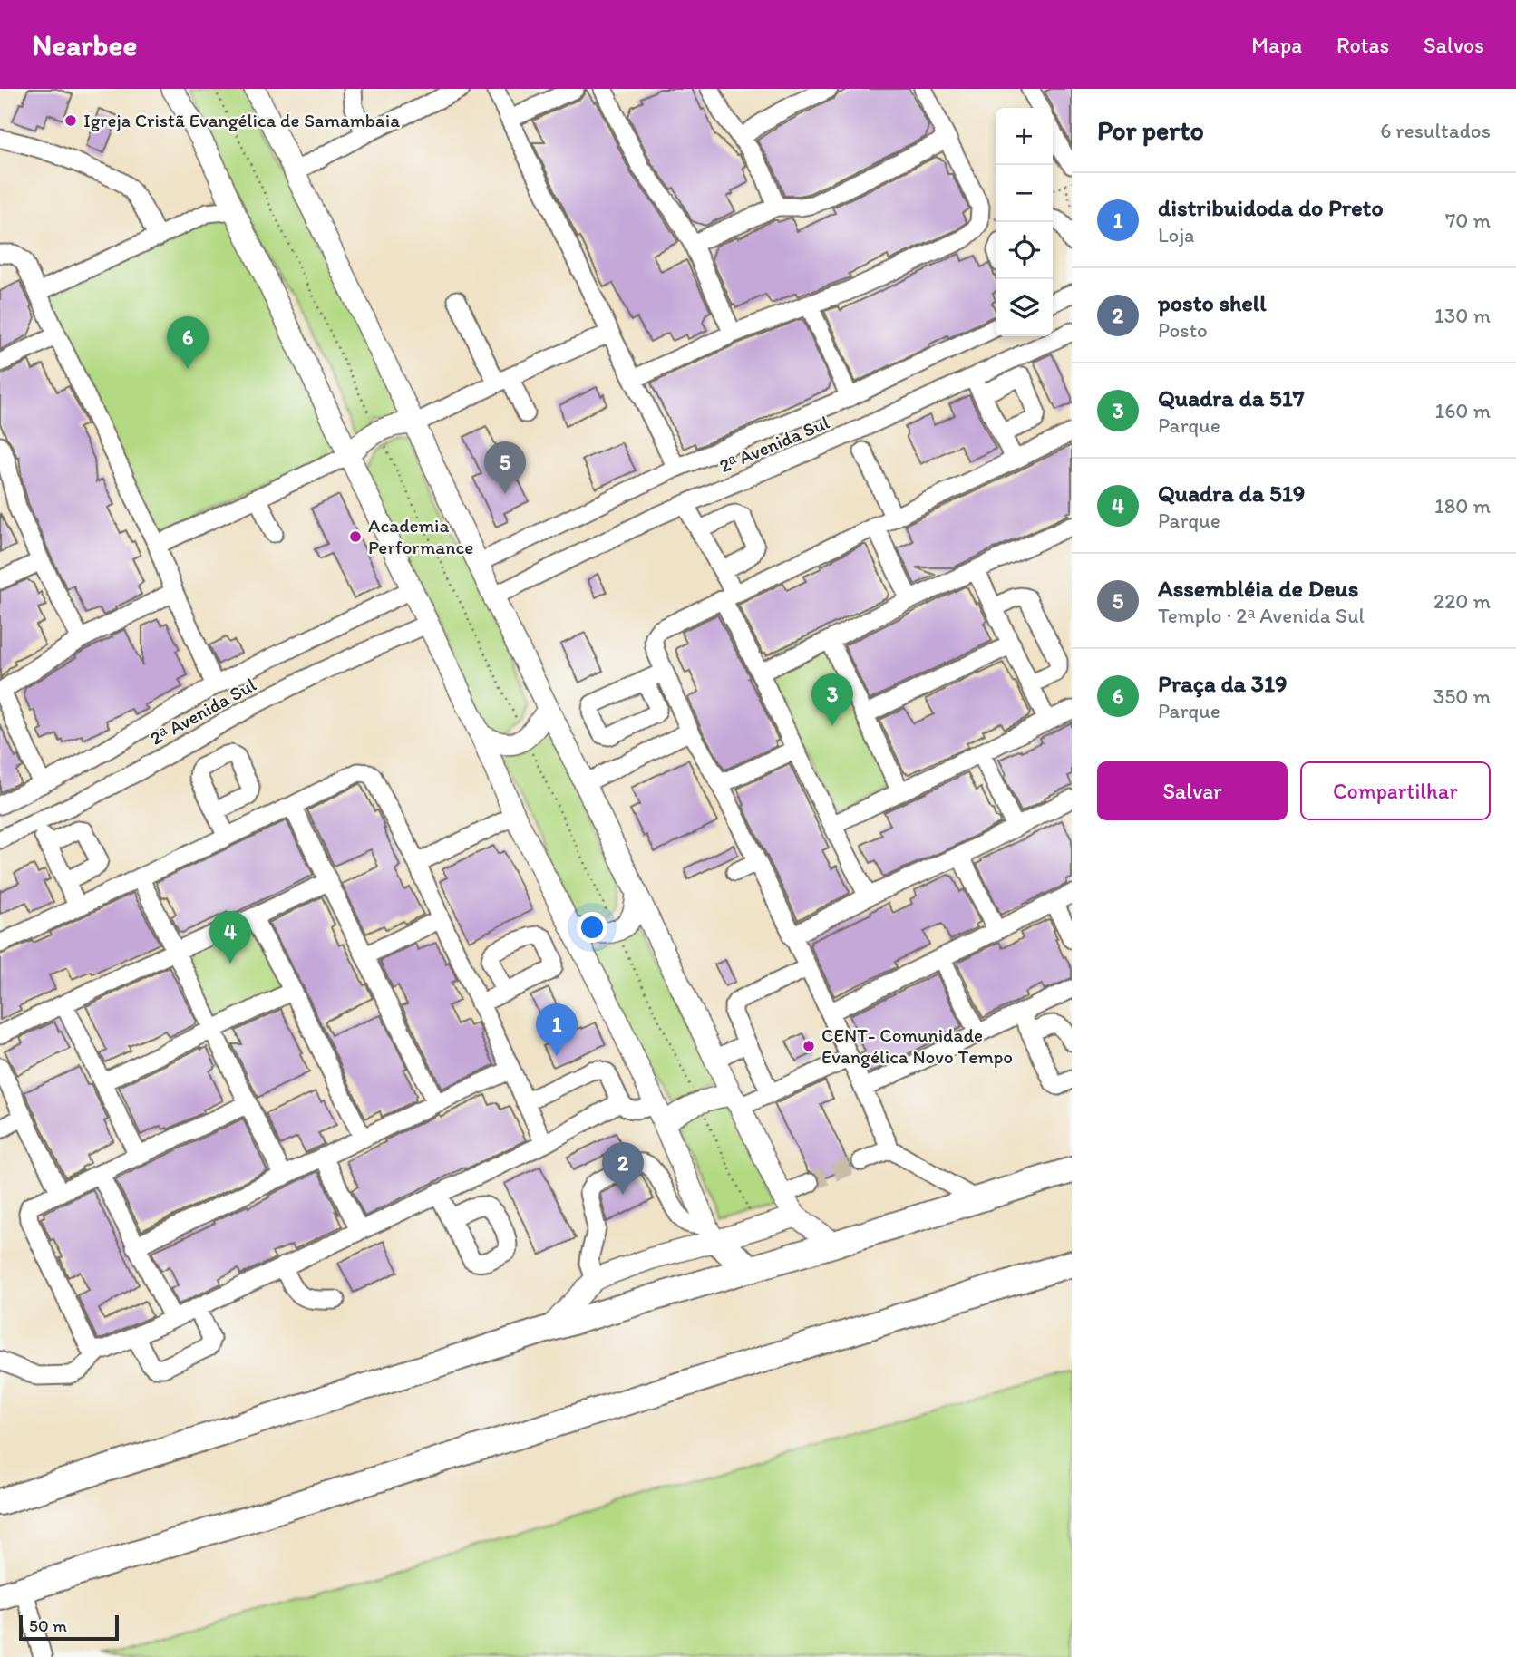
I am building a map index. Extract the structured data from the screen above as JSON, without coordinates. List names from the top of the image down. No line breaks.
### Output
{"streets":{"street":["2ᵃ Avenida Sul"]},"places":["Igreja Cristã Evangélica de Samambaia","Academia Performance","CENT- Comunidade Evangélica Novo Tempo"],"scale_bar":"50 m","page":{"header":"Nearbee","nav":["Mapa","Rotas","Salvos"],"heading":["Por perto","6 resultados"],"map_buttons":["+","−"],"list":[{"mark":"1","name":"distribuidoda do Preto","note":"Loja","value":"70 m"},{"mark":"2","name":"posto shell","note":"Posto","value":"130 m"},{"mark":"3","name":"Quadra da 517","note":"Parque","value":"160 m"},{"mark":"4","name":"Quadra da 519","note":"Parque","value":"180 m"},{"mark":"5","name":"Assembléia de Deus","note":"Templo · 2ᵃ Avenida Sul","value":"220 m"},{"mark":"6","name":"Praça da 319","note":"Parque","value":"350 m"}],"pins":["6","5","3","4","1","2"],"buttons":["Salvar","Compartilhar"],"scale":"50 m"}}
